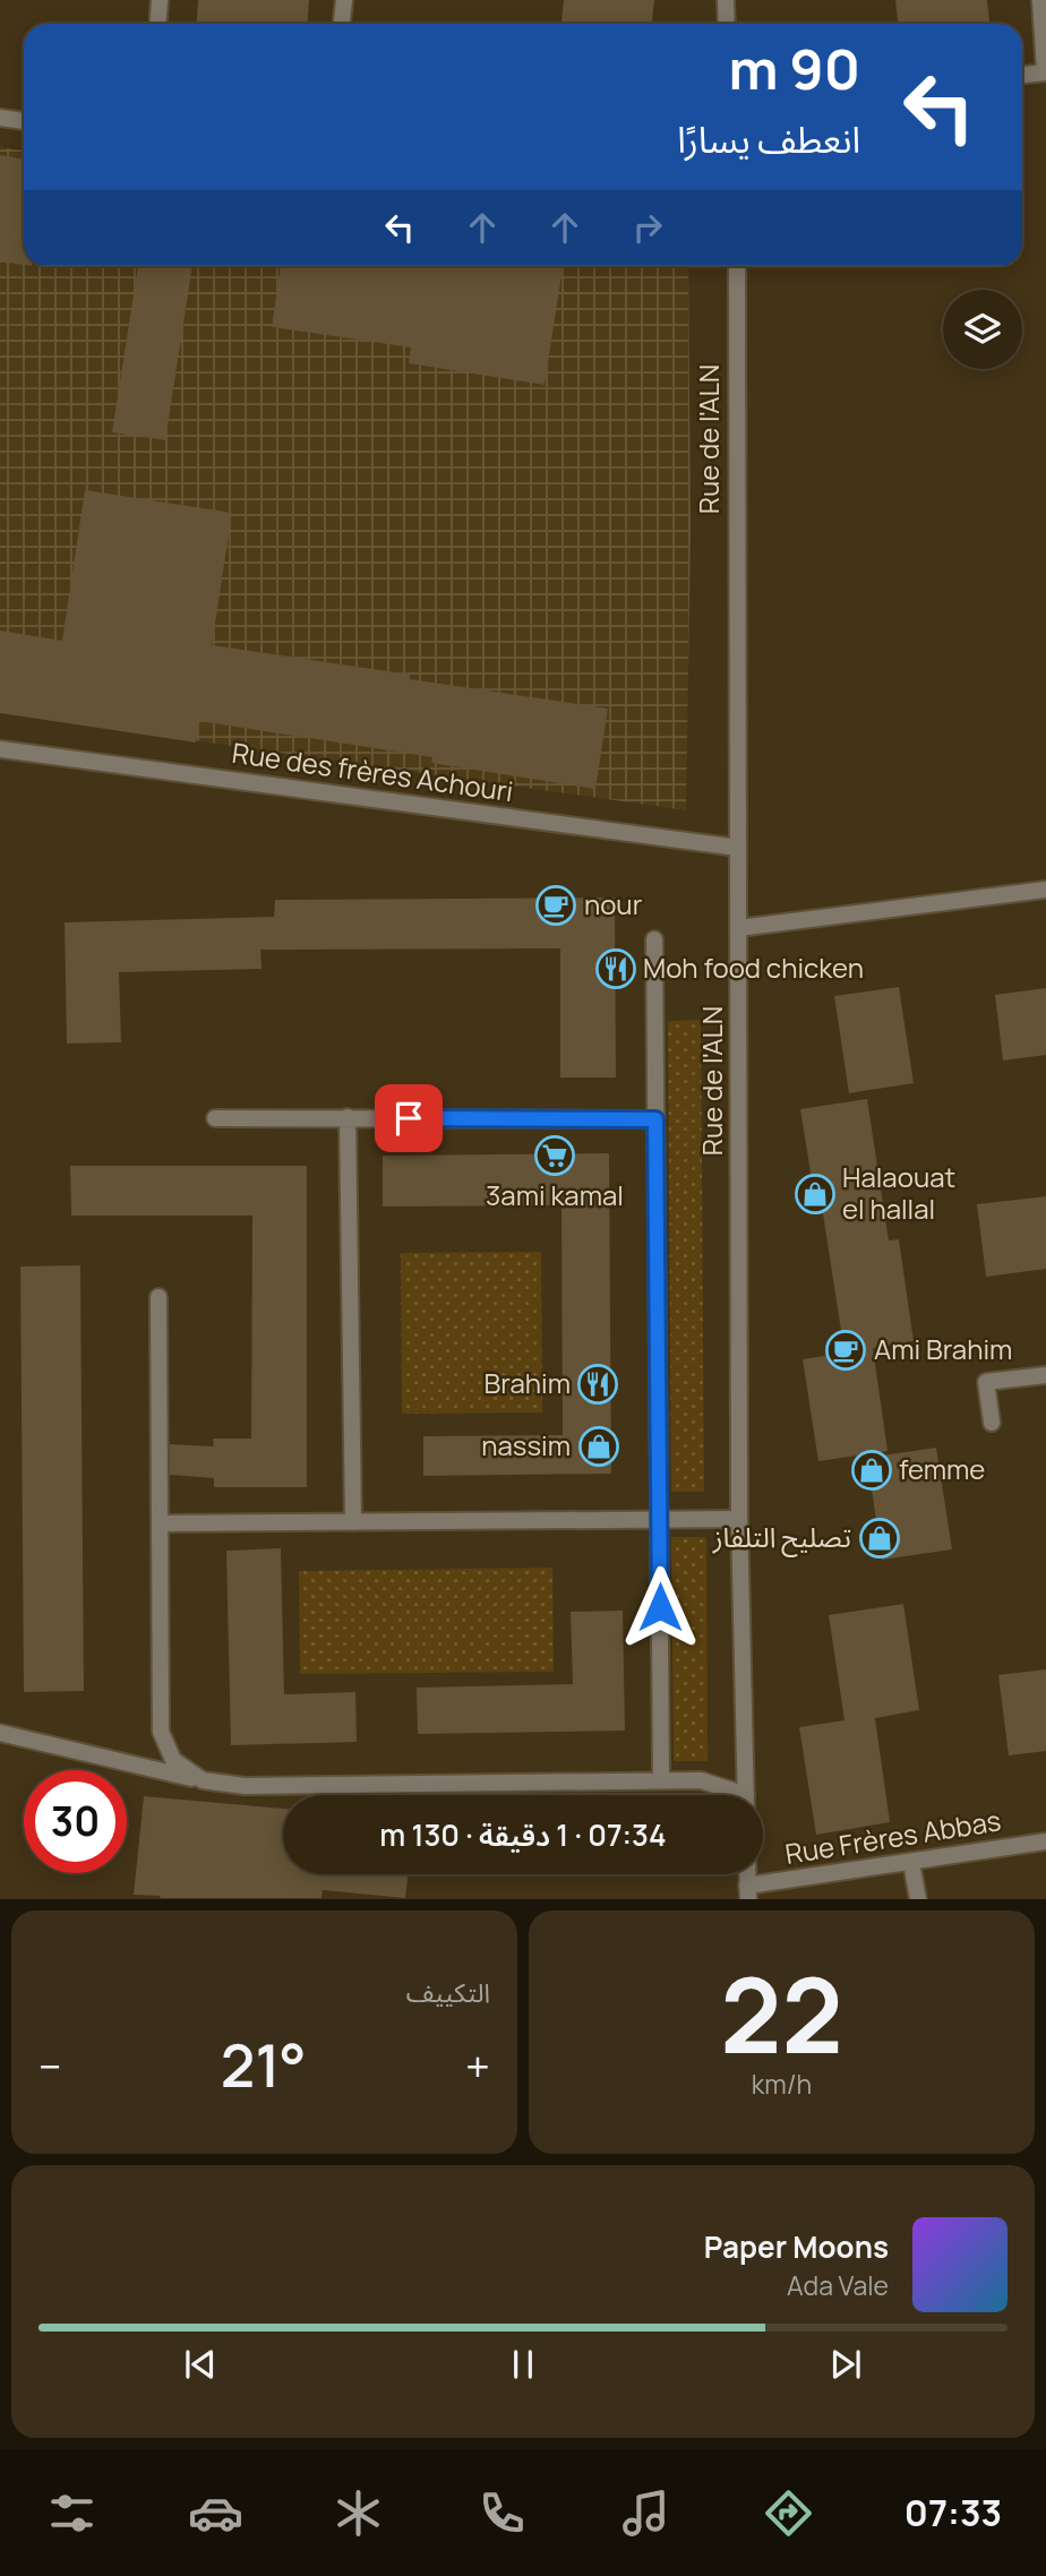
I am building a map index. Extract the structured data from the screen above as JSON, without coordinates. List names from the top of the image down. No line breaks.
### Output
{"streets":{"street":["Rue de l'ALN","Rue des frères Achouri","Rue Frères Abbas"]},"crossings":[["Rue de l'ALN","Rue des frères Achouri"]],"places":{"cafe":["nour","Ami Brahim"],"restaurant":["Moh food chicken","Brahim"],"supermarket":["3ami kamal"],"shop":["Halaouat el hallal","nassim","femme","تصليح التلفاز"]},"page":{"turn":["90 m","انعطف يسارًا"],"limit":"30","trip":"07:34 · 1 دقيقة · 130 m","tile":[["22","km/h"],"التكييف"],"heat":["−","21°","+"],"song":["Paper Moons","Ada Vale"],"tabs":"07:33"}}
